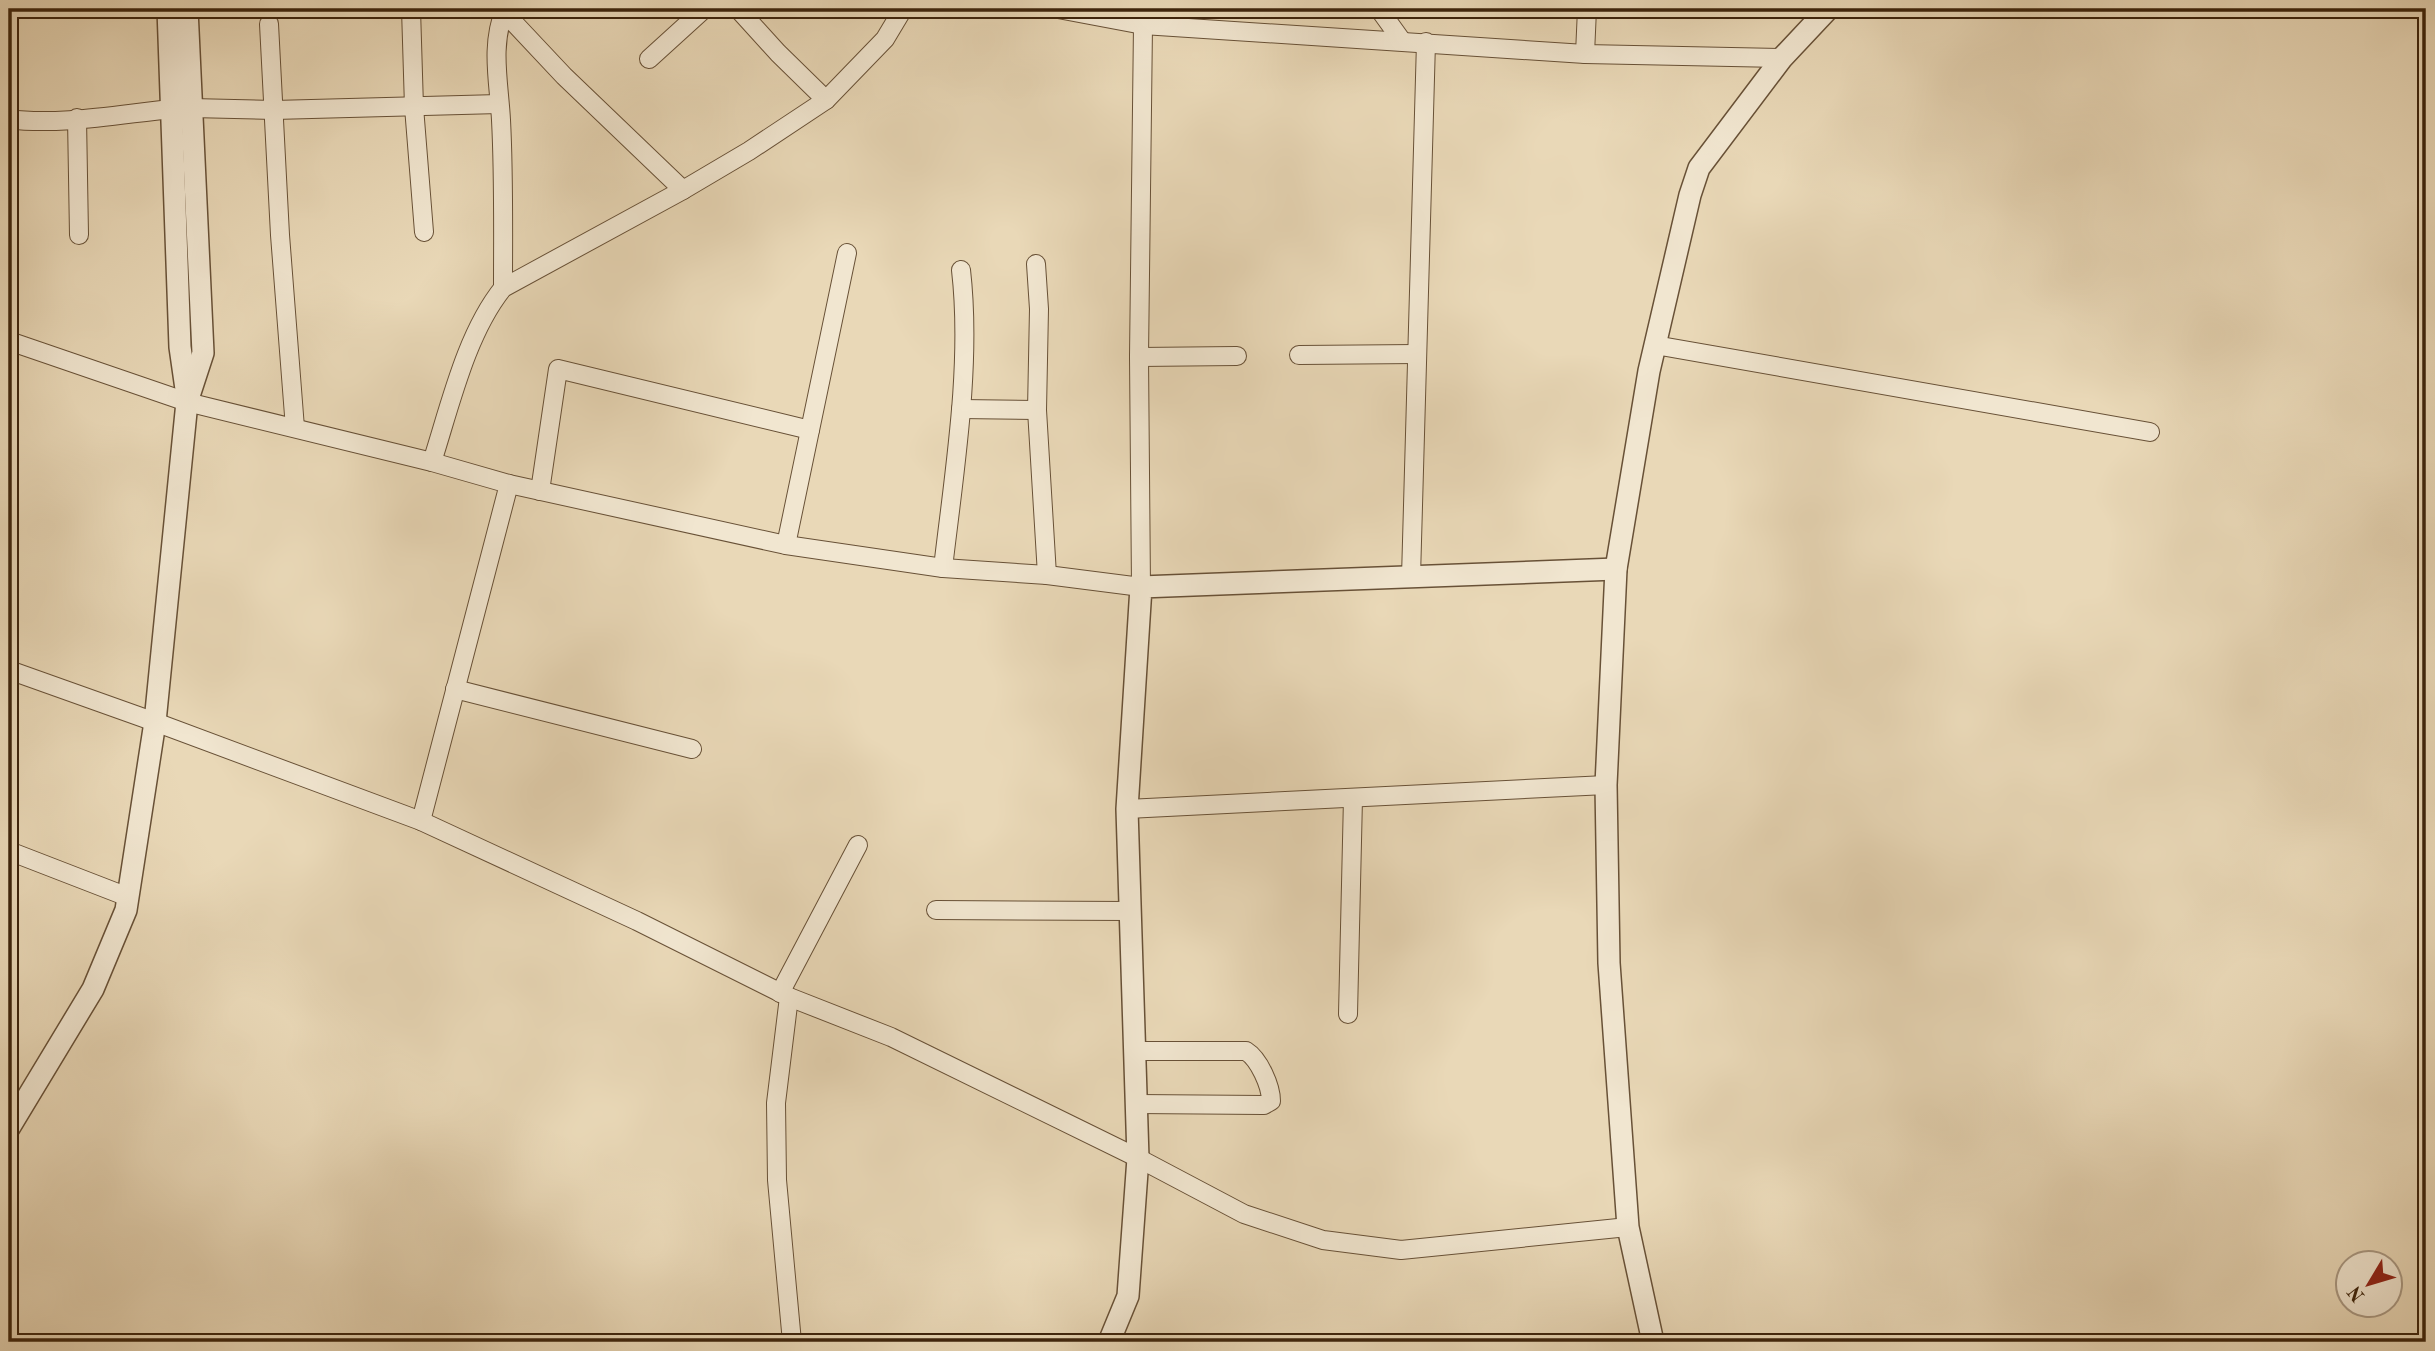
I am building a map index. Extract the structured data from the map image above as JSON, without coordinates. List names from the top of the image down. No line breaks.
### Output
{"north":"bottom left"}
